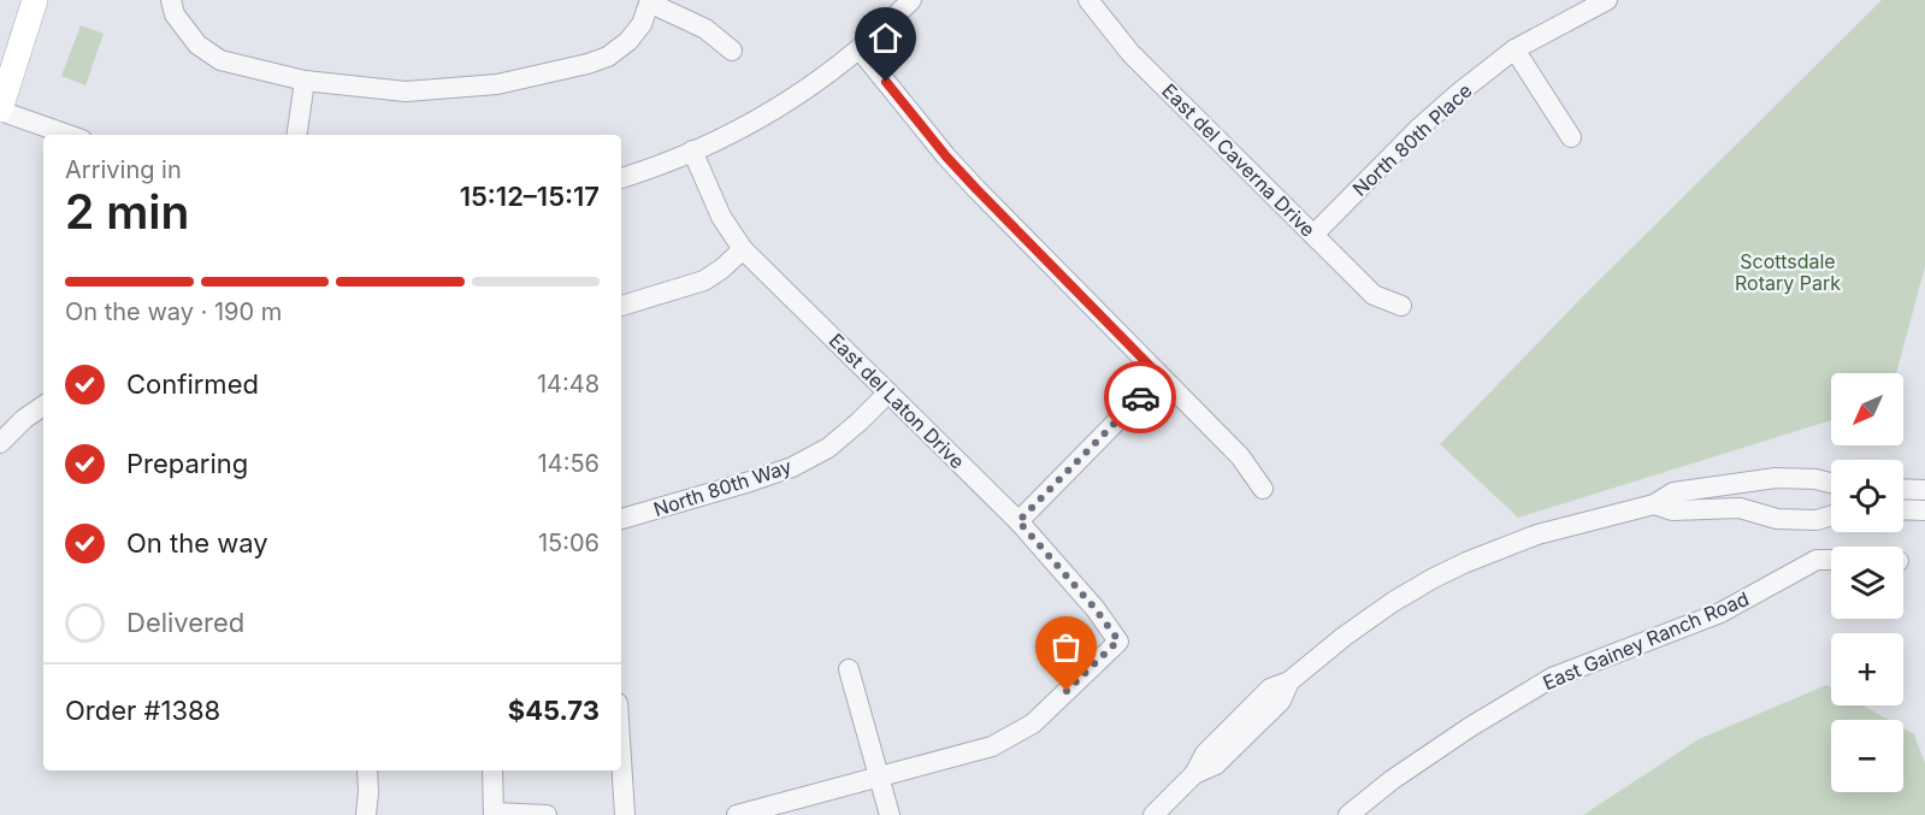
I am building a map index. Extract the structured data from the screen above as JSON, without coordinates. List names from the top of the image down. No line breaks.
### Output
{"streets":{"street":["North 80th Place","East del Caverna Drive","East del Laton Drive","North 80th Way","East Gainey Ranch Road"]},"crossings":[["North 80th Place","East del Caverna Drive"],["East del Laton Drive","North 80th Way"]],"parks":["Scottsdale Rotary Park"],"north":"bottom left","page":{"heading":["2 min","Arriving in","15:12–15:17"],"panel":["Order #1388","$45.73"],"bar":"On the way · 190 m","list":[["Confirmed","14:48"],["Preparing","14:56"],["On the way","15:06"],"Delivered"],"map_buttons":["+","−"]}}
